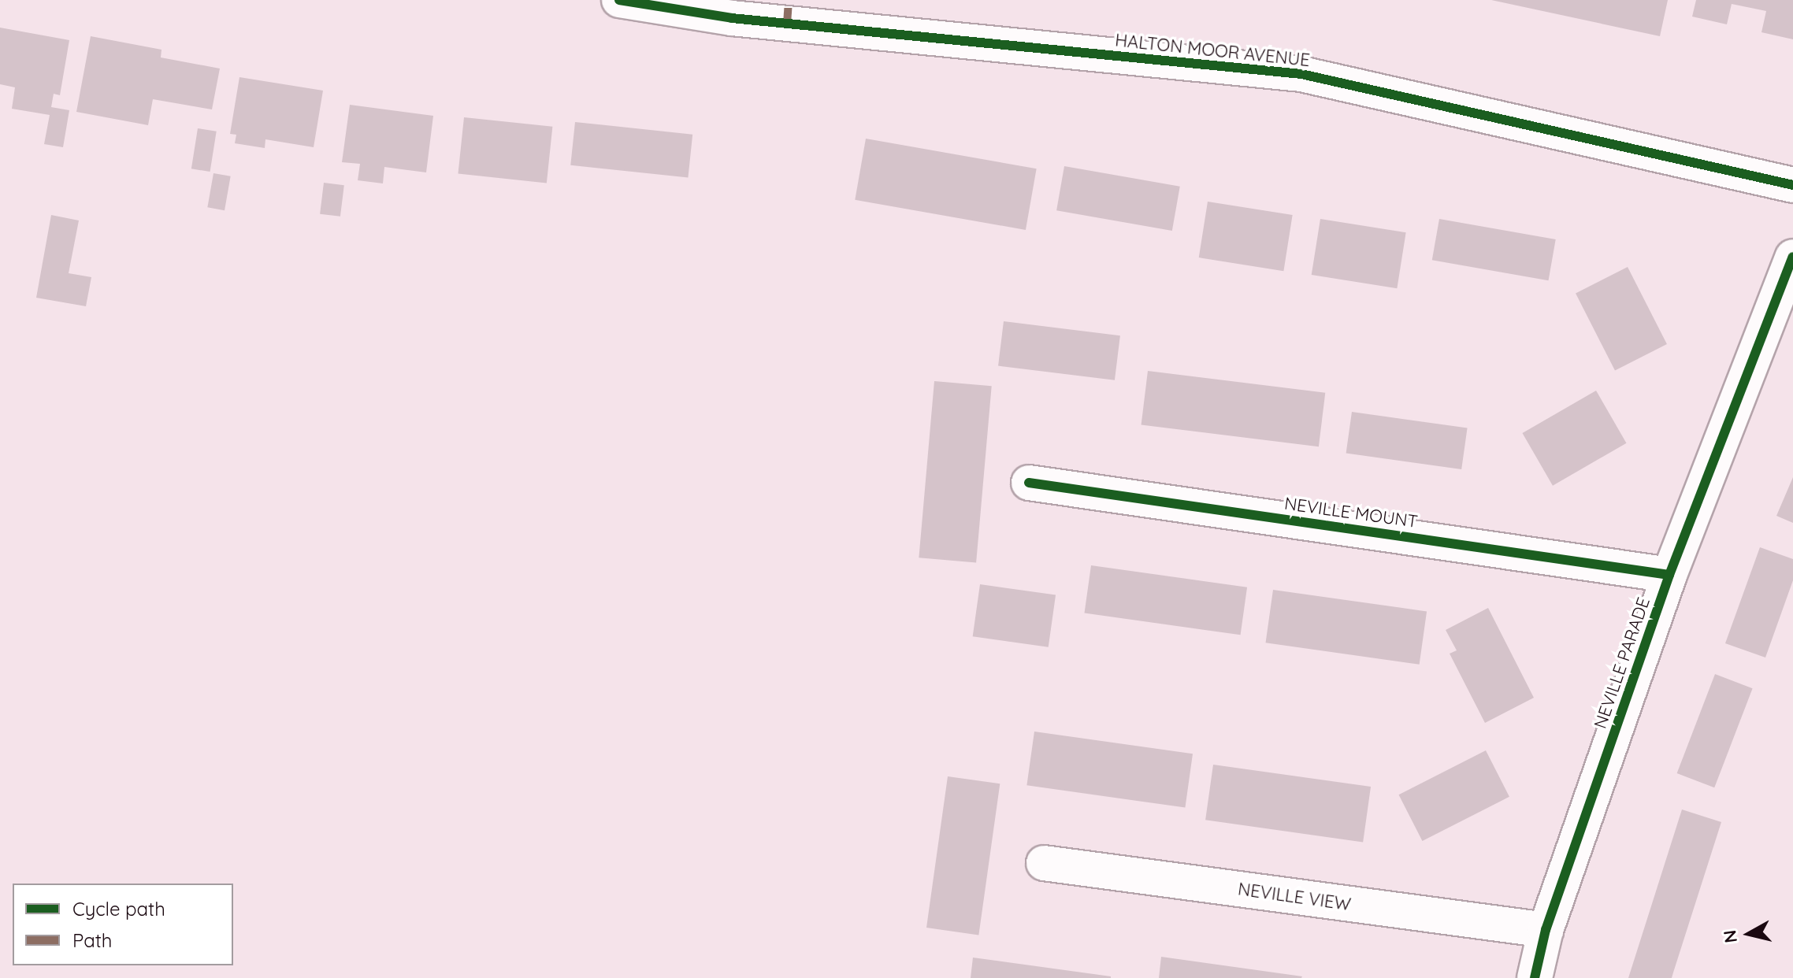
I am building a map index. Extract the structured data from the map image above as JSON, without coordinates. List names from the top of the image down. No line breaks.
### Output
{"streets":{"street":["HALTON MOOR AVENUE","NEVILLE MOUNT","NEVILLE PARADE","NEVILLE VIEW"]},"crossings":[["NEVILLE MOUNT","NEVILLE PARADE"],["NEVILLE PARADE","NEVILLE VIEW"]],"legend":["Cycle path","Path"],"north":"left"}
